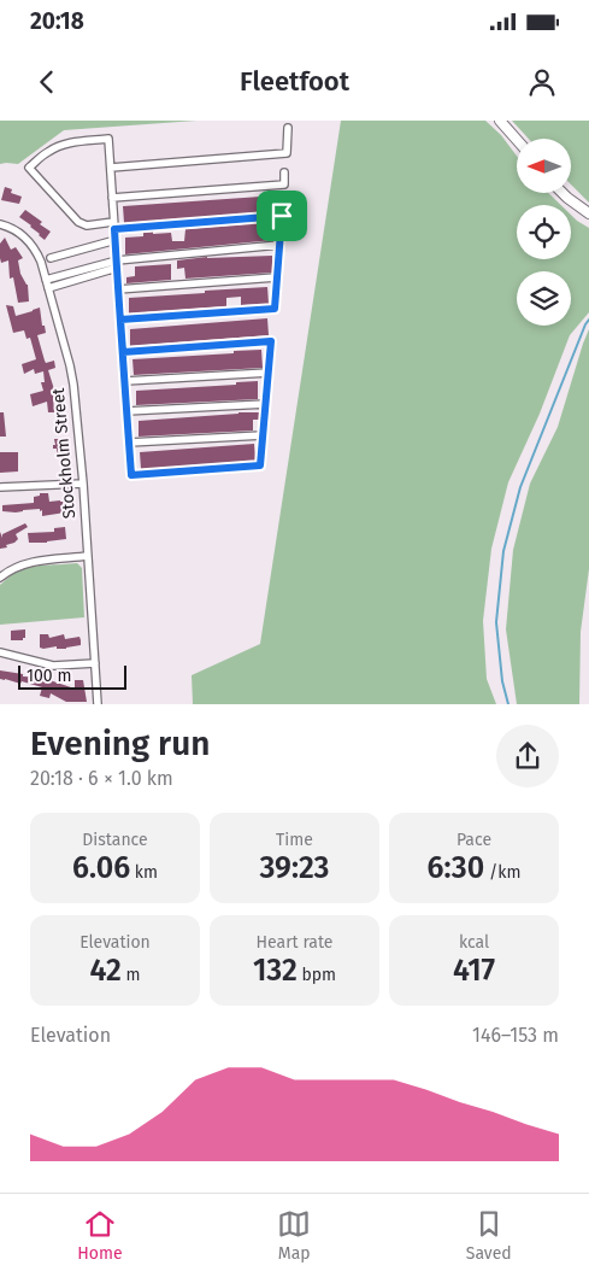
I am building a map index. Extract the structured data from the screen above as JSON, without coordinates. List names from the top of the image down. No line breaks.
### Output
{"streets":{"street":["Stockholm Street"]},"scale_bar":"100 m","north":"left","page":{"status":"20:18","header":"Fleetfoot","scale":"100 m","heading":["Evening run","20:18 · 6 × 1.0 km"],"stats":[["Distance","6.06 km"],["Time","39:23"],["Pace","6:30 /km"],["Elevation","42 m"],["Heart rate","132 bpm"],["kcal","417"]],"chart":["Elevation","146–153 m"],"tabs":["Home","Map","Saved"]}}
